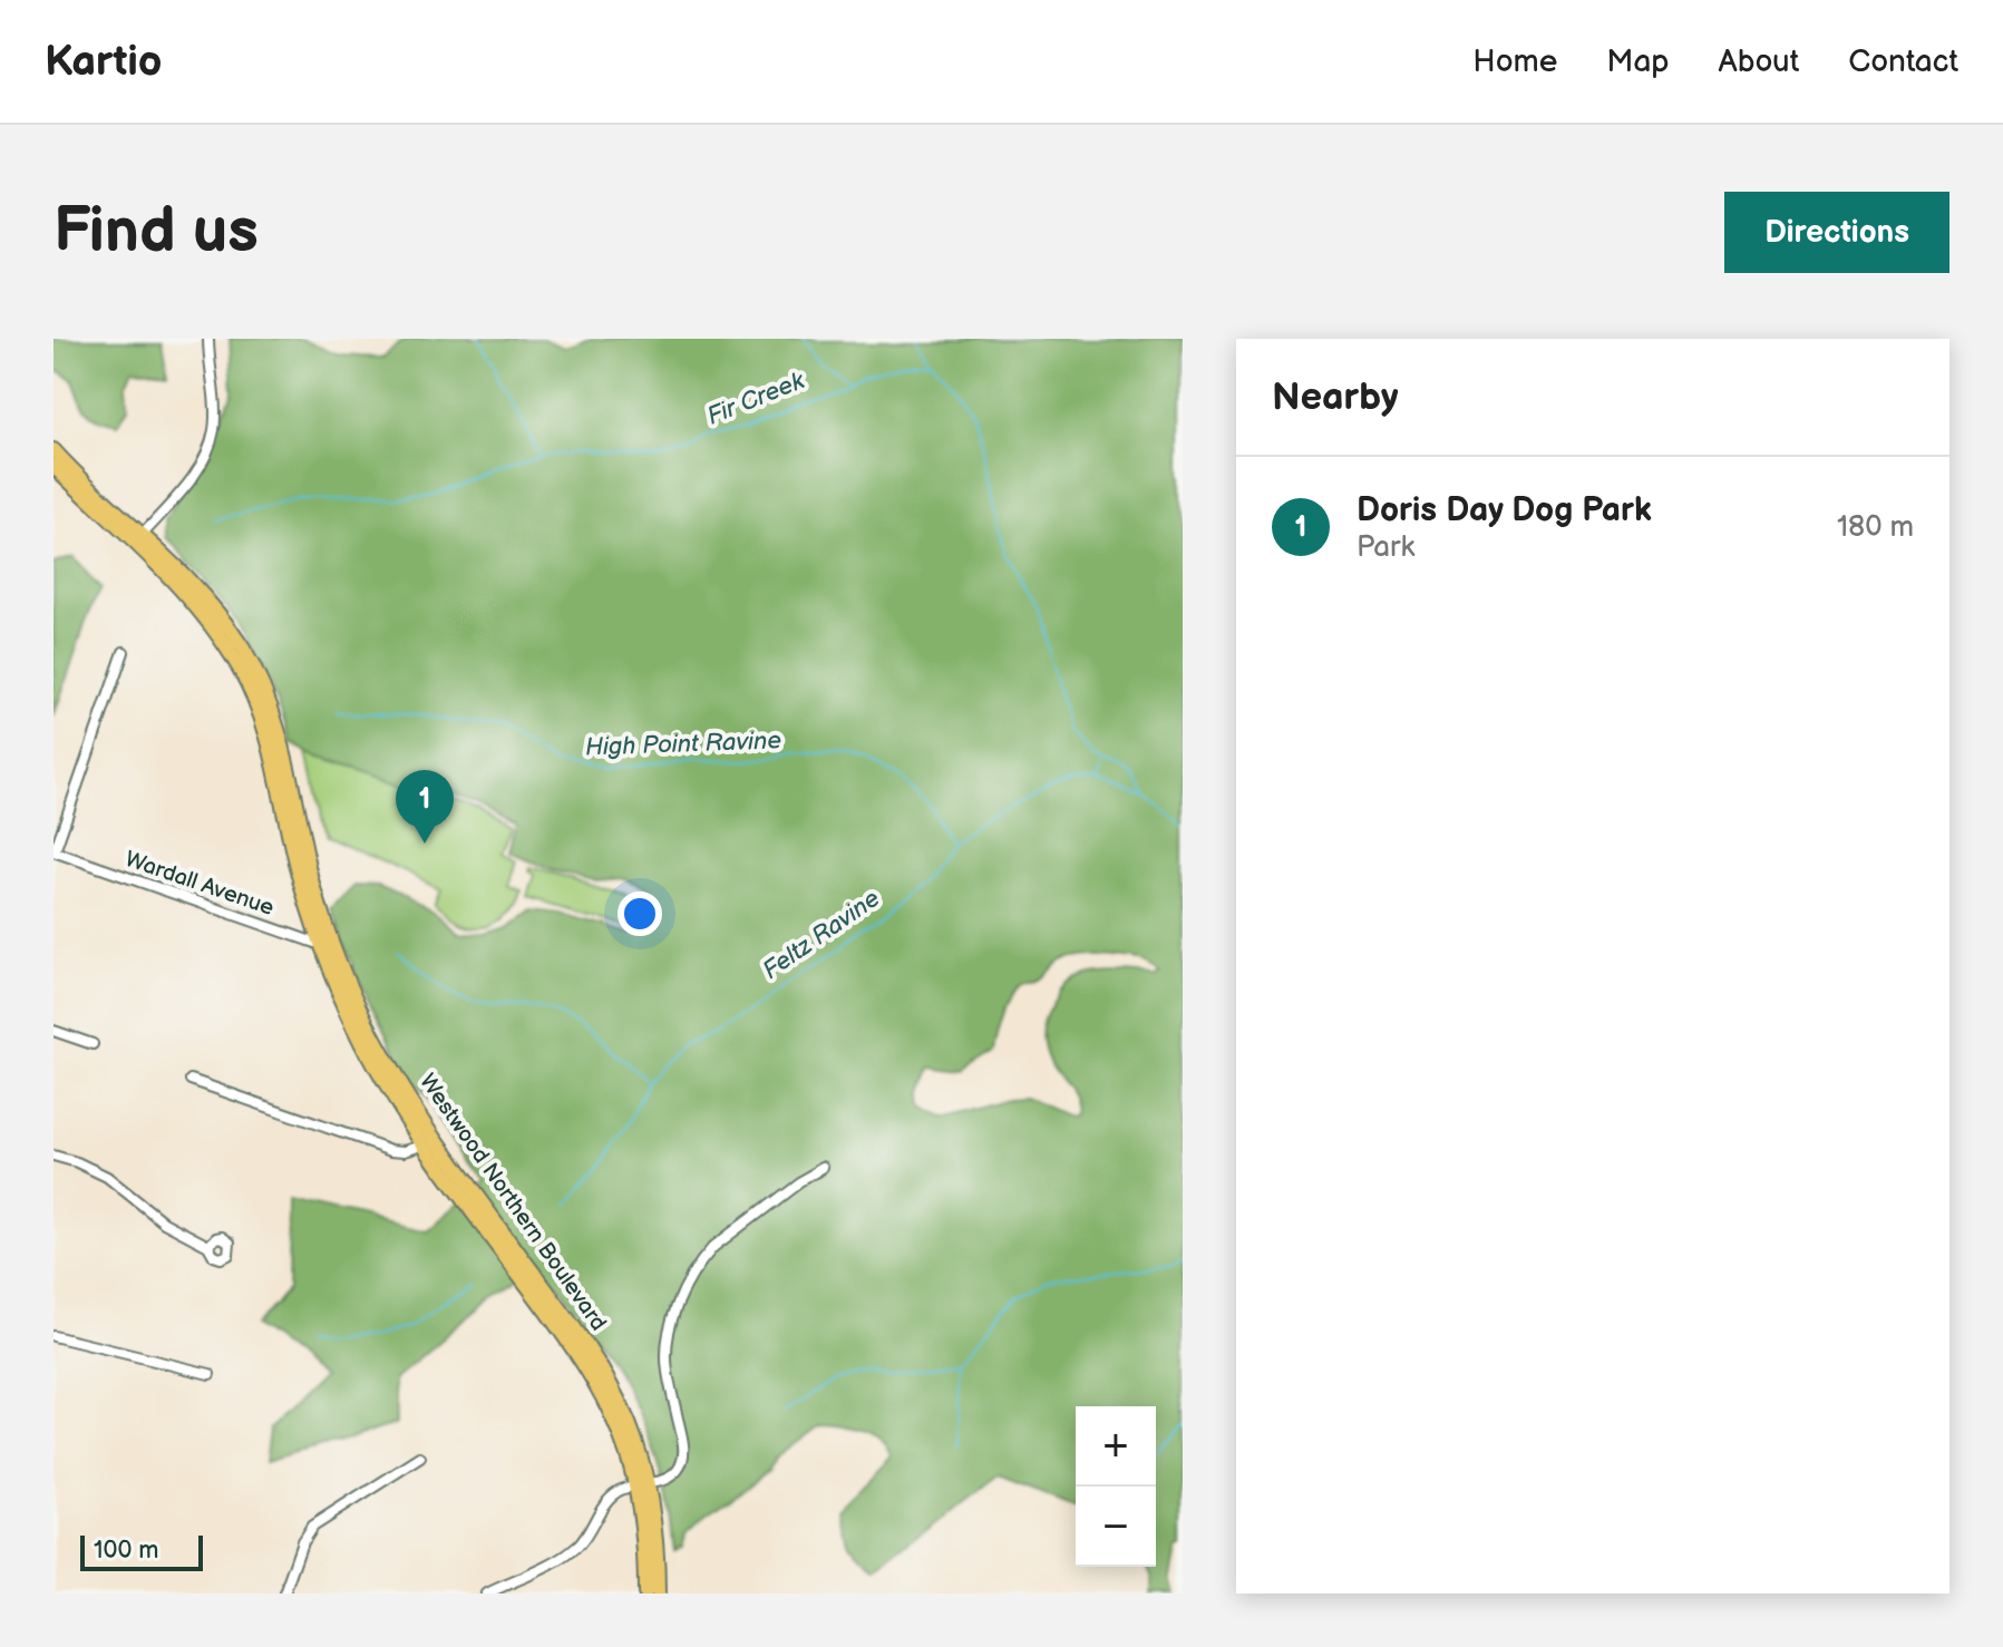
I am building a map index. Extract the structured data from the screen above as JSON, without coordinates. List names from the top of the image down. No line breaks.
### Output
{"streets":{"main road":["Westwood Northern Boulevard"],"street":["Wardall Avenue"]},"crossings":[["Wardall Avenue","Westwood Northern Boulevard"]],"water":["Fir Creek","High Point Ravine","Feltz Ravine"],"scale_bar":"100 m","page":{"header":"Kartio","nav":["Home","Map","About","Contact"],"buttons":"Directions","title":"Find us","heading":"Nearby","list":[{"mark":"1","name":"Doris Day Dog Park","note":"Park","value":"180 m"}],"pins":"1","map_buttons":["+","−"],"scale":"100 m"}}
